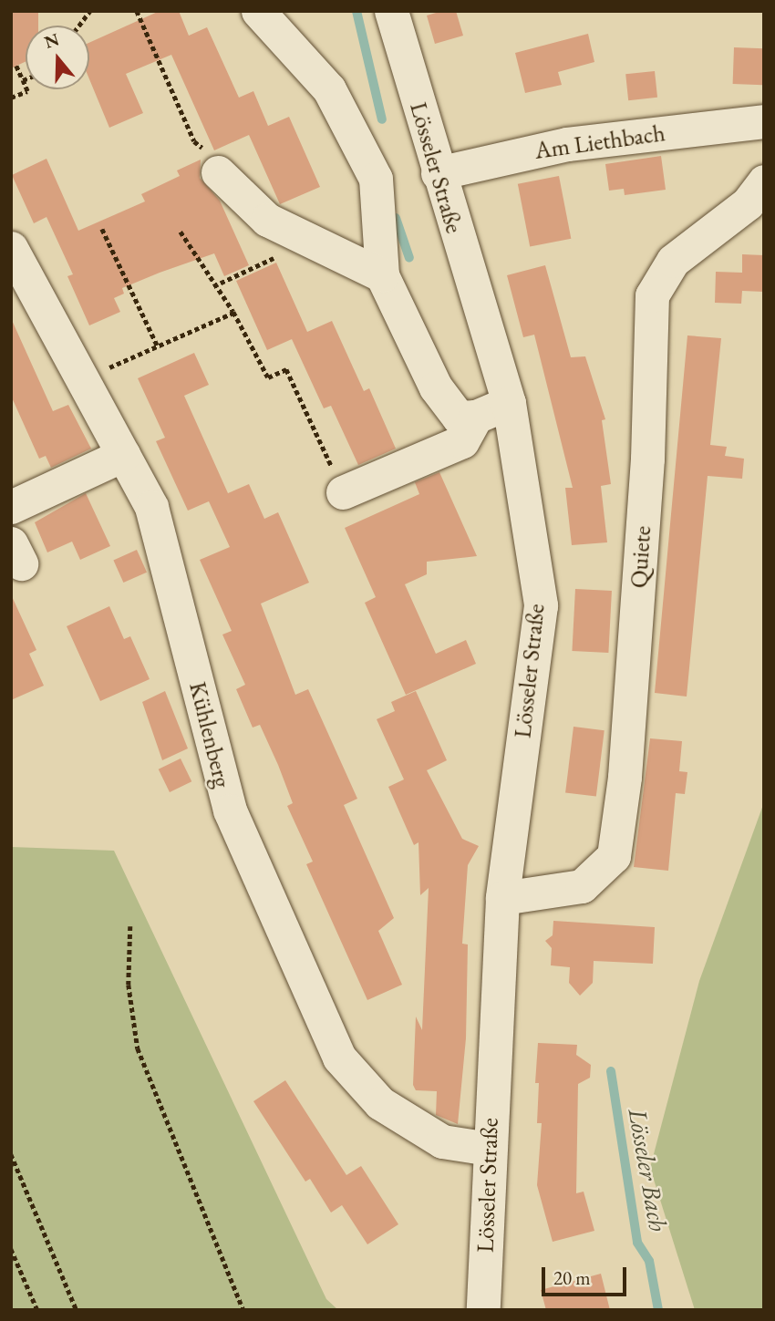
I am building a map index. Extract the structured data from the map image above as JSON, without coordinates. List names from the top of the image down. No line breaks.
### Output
{"streets":{"street":["Am Liethbach","Lösseler Straße","Quiete","Kühlenberg"]},"crossings":[["Am Liethbach","Lösseler Straße"],["Lösseler Straße","Quiete"],["Lösseler Straße","Kühlenberg"]],"water":["Lösseler Bach"],"scale_bar":"20 m","north":"top"}
